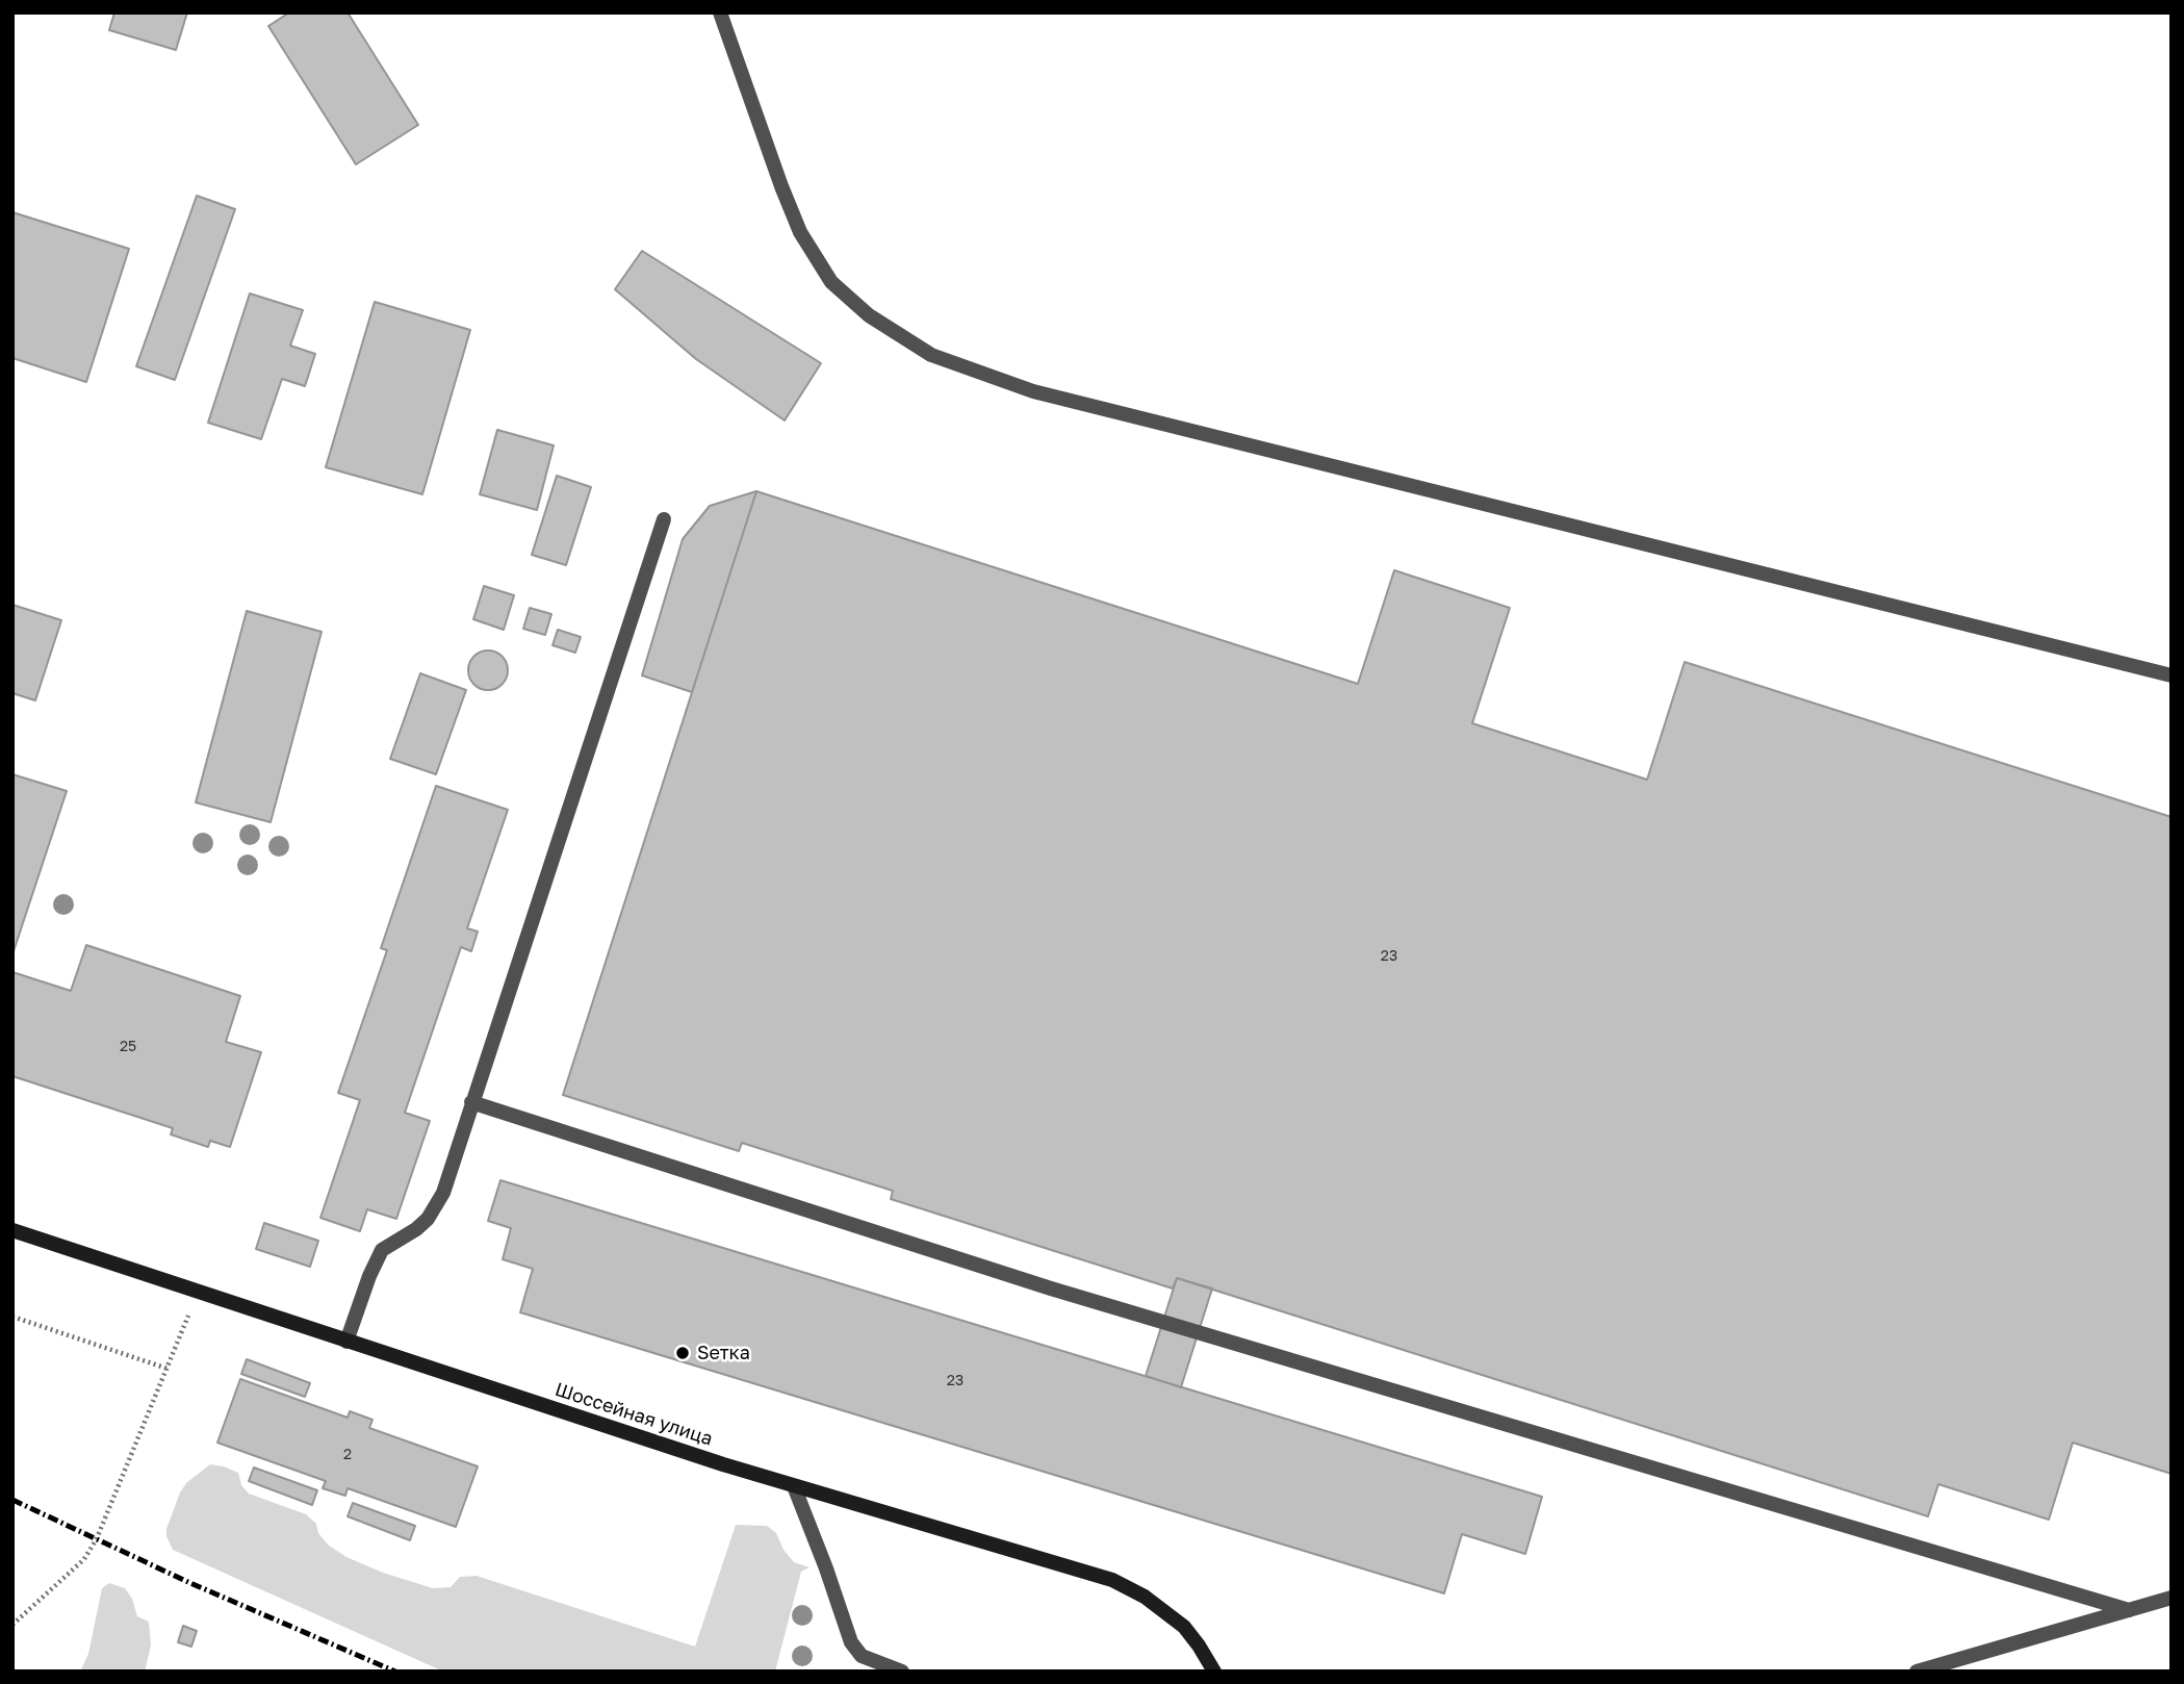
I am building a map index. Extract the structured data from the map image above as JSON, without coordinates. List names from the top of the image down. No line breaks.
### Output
{"streets":{"street":["Шоссейная улица"]},"places":["Sетка"],"house_numbers":["23","25","23","2"]}
